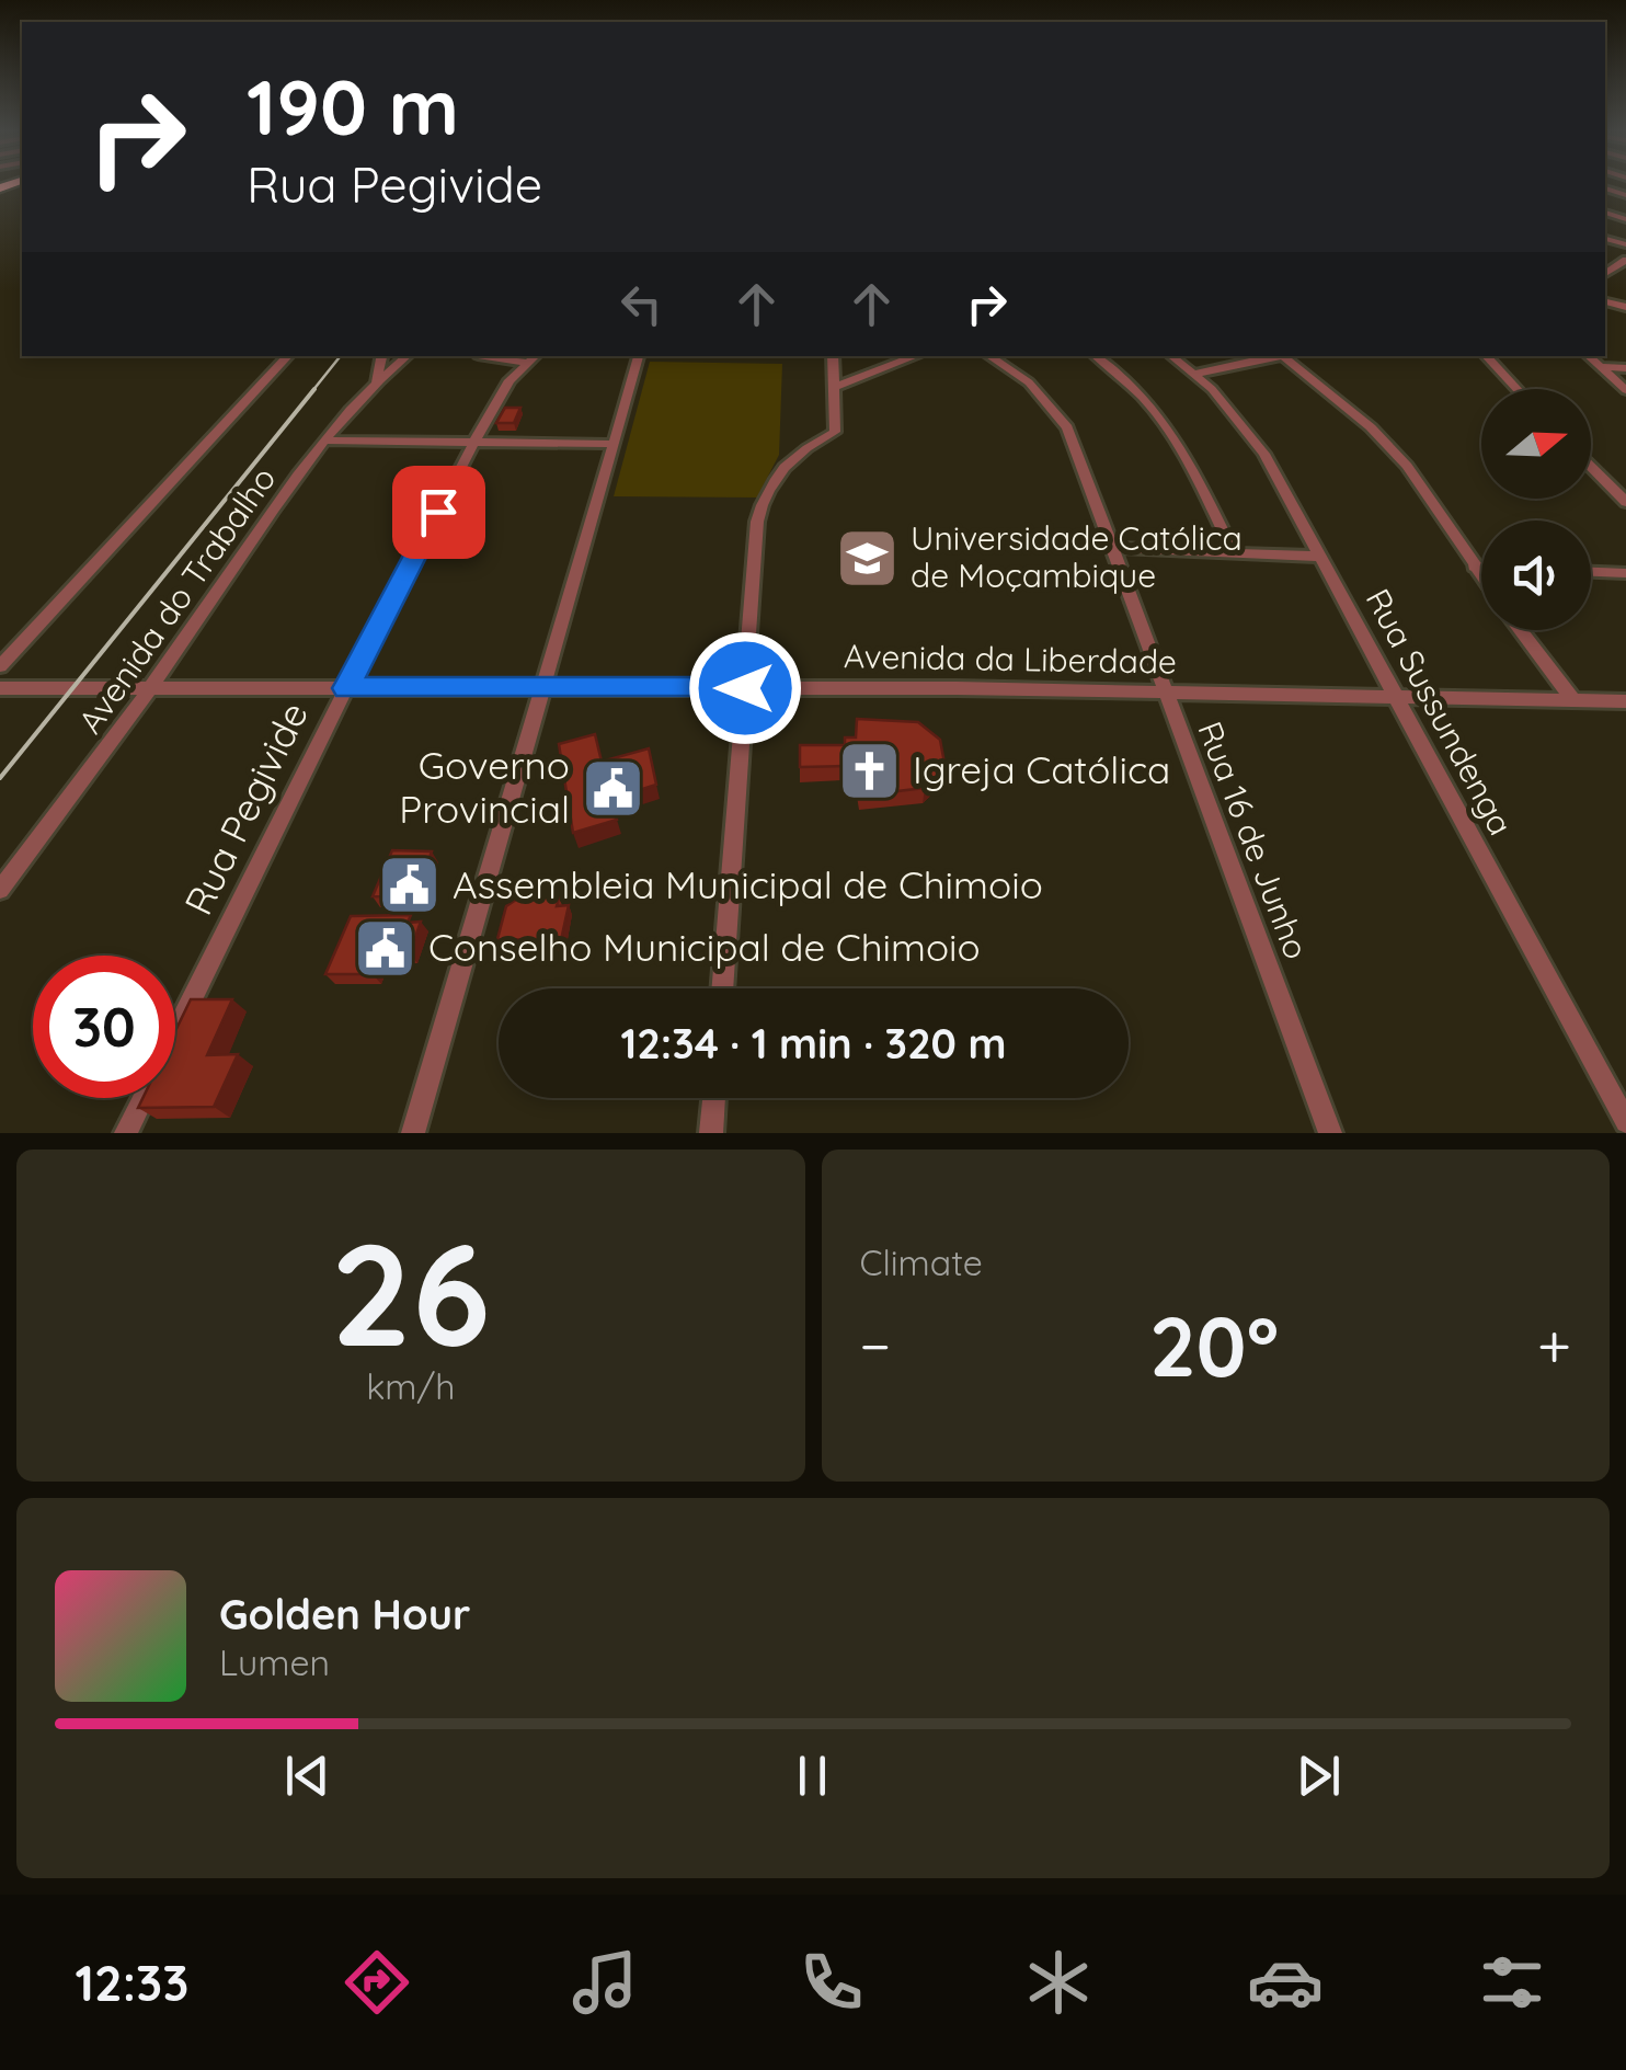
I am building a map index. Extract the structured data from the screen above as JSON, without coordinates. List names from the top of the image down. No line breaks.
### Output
{"streets":{"street":["Avenida do Trabalho","Avenida da Liberdade","Rua Sussundenga","Rua Pegivide","Rua 16 de Junho"]},"crossings":[["Avenida do Trabalho","Avenida da Liberdade"],["Avenida da Liberdade","Rua Sussundenga"],["Avenida da Liberdade","Rua Pegivide"],["Avenida da Liberdade","Rua 16 de Junho"]],"places":{"school or university":["Universidade Católica de Moçambique"],"church":["Igreja Católica"],"public building":["Governo Provincial","Assembleia Municipal de Chimoio","Conselho Municipal de Chimoio"]},"north":"right","page":{"turn":["190 m","Rua Pegivide"],"limit":"30","trip":"12:34 · 1 min · 320 m","tile":[["26","km/h"],"Climate"],"heat":["−","20°","+"],"song":["Golden Hour","Lumen"],"tabs":"12:33"}}
